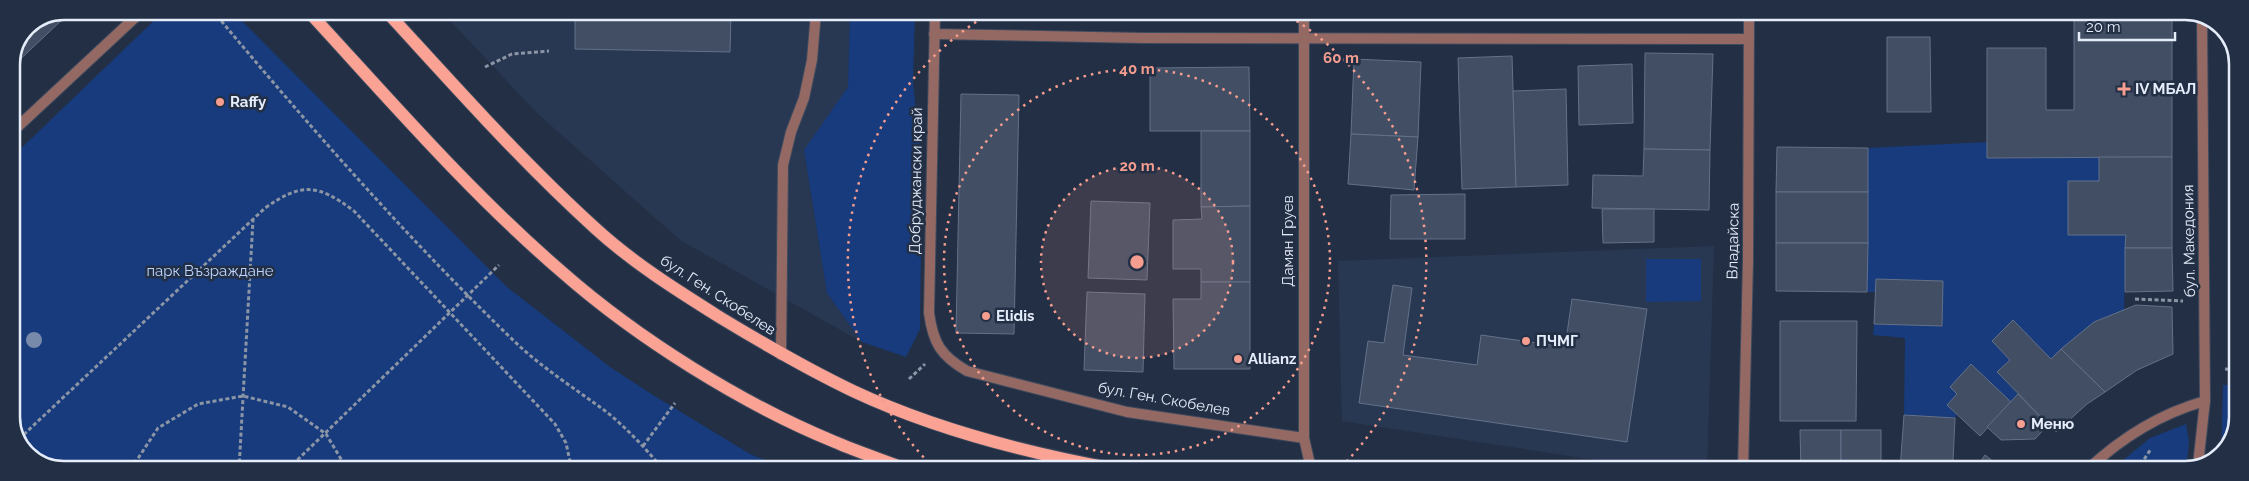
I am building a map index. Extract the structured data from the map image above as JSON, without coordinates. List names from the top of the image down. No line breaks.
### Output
{"streets":{"main road":["бул. Ген. Скобелев"],"street":["Добруджански край","Дамян Груев","Владайска","бул. Македония"]},"crossings":[["Добруджански край","бул. Ген. Скобелев"],["Дамян Груев","бул. Ген. Скобелев"]],"parks":["парк Възраждане"],"places":{"health":["IV МБАЛ"],"other":["Raffy","Elidis","ПЧМГ","Allianz","Меню"]},"scale_bar":"20 m","rings":["60 m","40 m","20 m"]}
